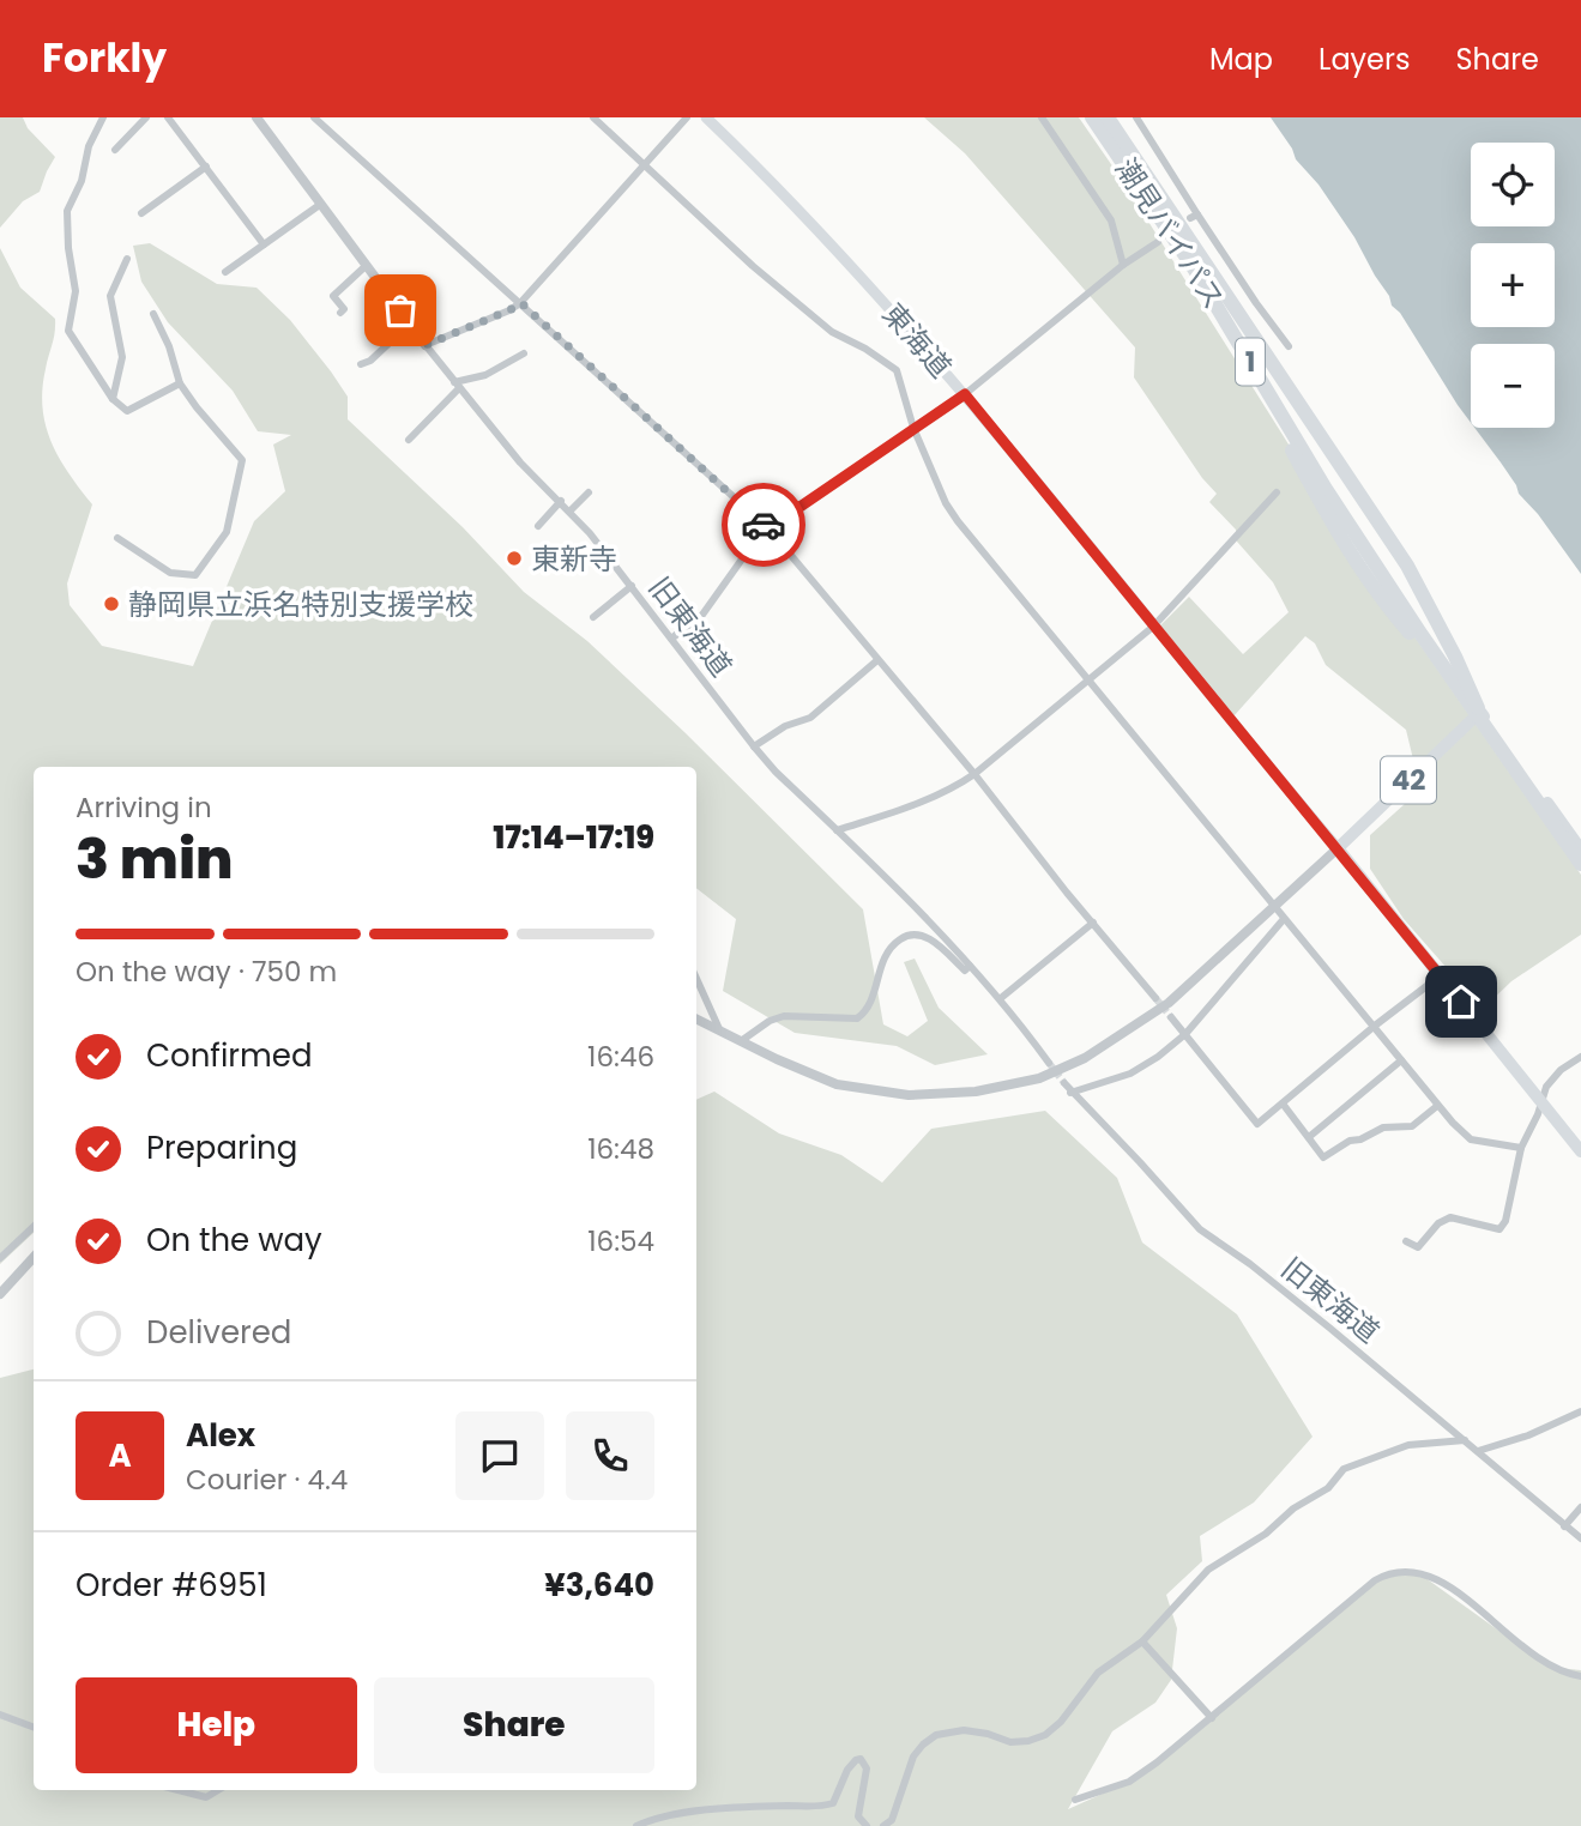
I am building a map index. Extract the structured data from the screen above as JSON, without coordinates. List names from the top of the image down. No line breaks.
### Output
{"streets":{"highway":["潮見バイパス","1","42"],"main road":["東海道"],"street":["旧東海道"]},"crossings":[["潮見バイパス","1"],["東海道","42"]],"places":["東新寺","静岡県立浜名特別支援学校"],"page":{"header":"Forkly","nav":["Map","Layers","Share"],"map_buttons":["+","−"],"heading":["3 min","Arriving in","17:14–17:19"],"panel":["Alex","Courier · 4.4","Order #6951","¥3,640"],"bar":"On the way · 750 m","list":[["Confirmed","16:46"],["Preparing","16:48"],["On the way","16:54"],"Delivered"],"round":"A","buttons":["Help","Share"]}}
